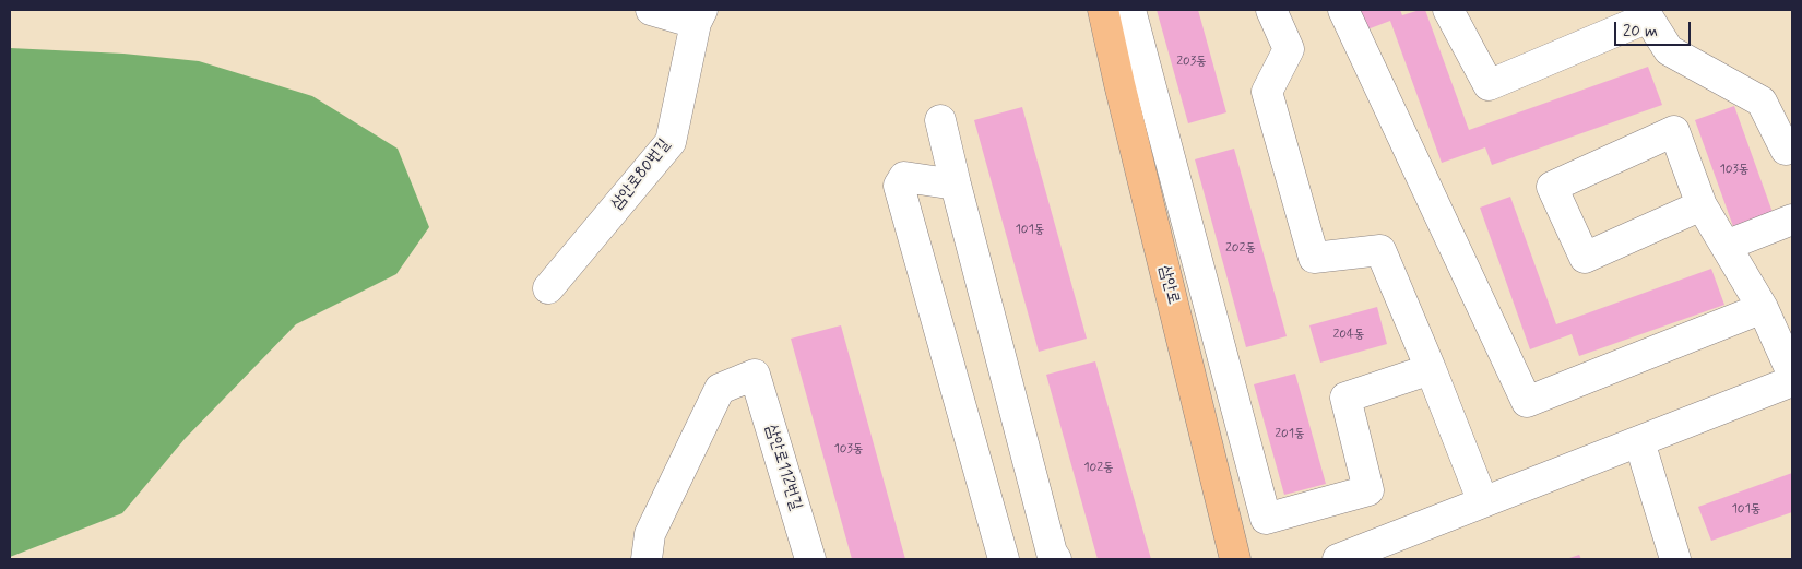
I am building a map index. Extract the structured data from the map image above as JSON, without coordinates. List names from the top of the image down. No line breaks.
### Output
{"streets":{"main road":["삼안로"],"street":["삼안로80번길","삼안로112번길"]},"house_numbers":["203동","103동","101동","202동","204동","201동","103동","102동","101동"],"scale_bar":"20 m"}
